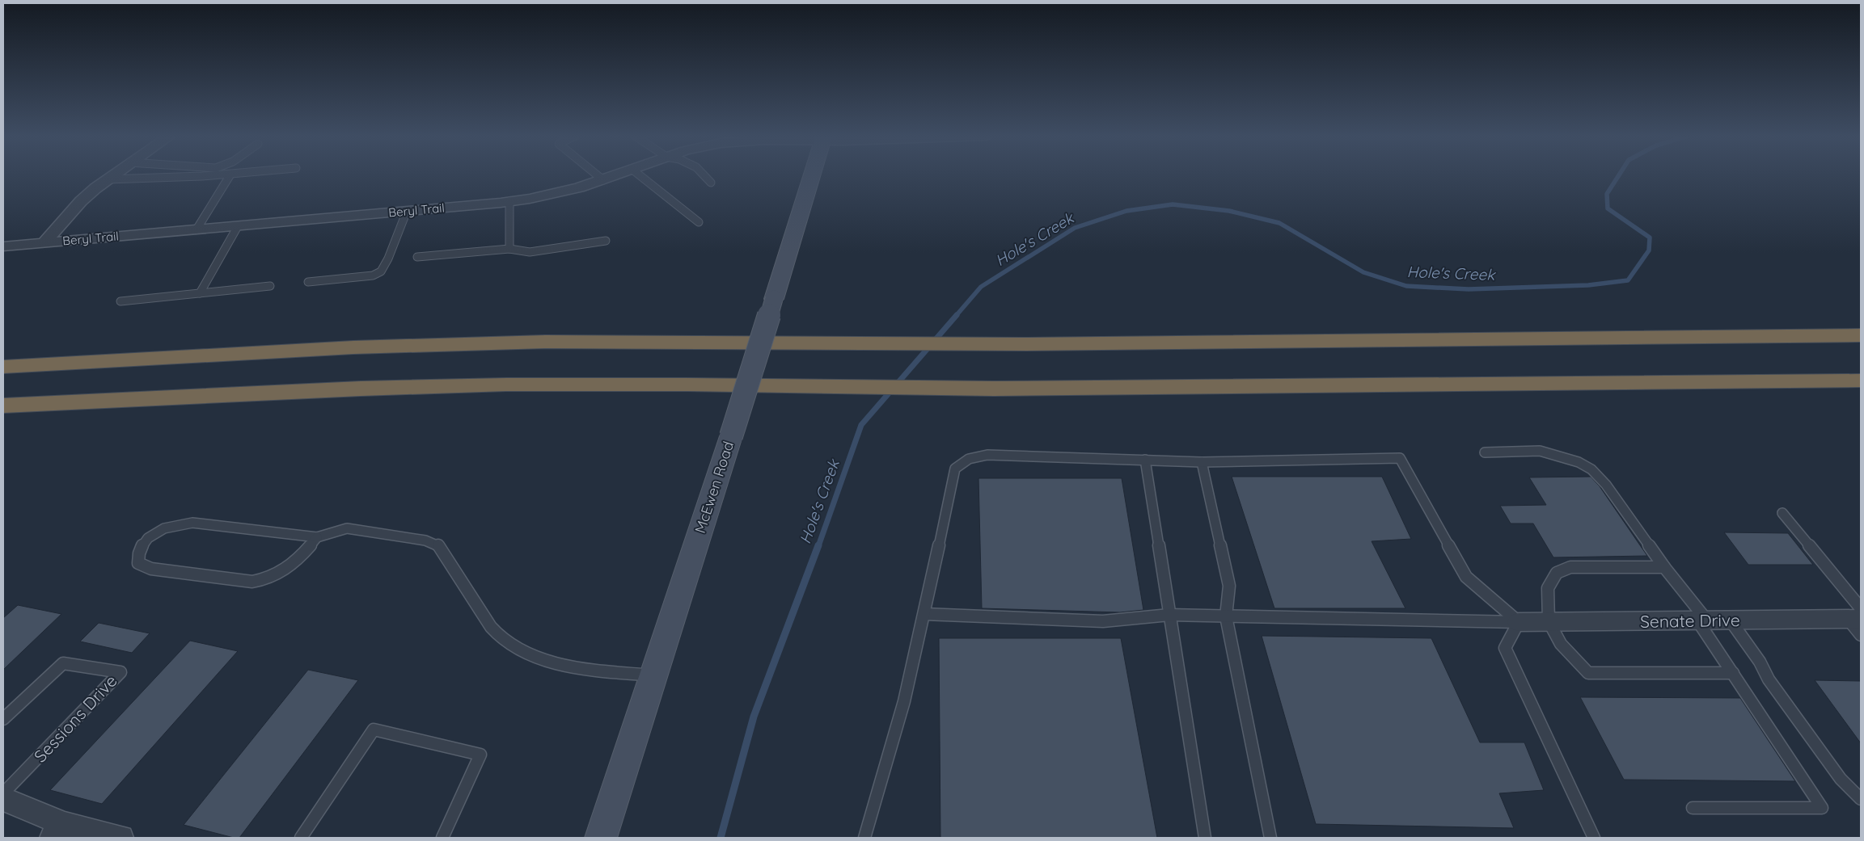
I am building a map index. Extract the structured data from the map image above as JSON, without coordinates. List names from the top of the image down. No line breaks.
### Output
{"streets":{"street":["Beryl Trail","McEwen Road","Senate Drive"],"lane":["Sessions Drive"]},"water":["Hole's Creek"]}
